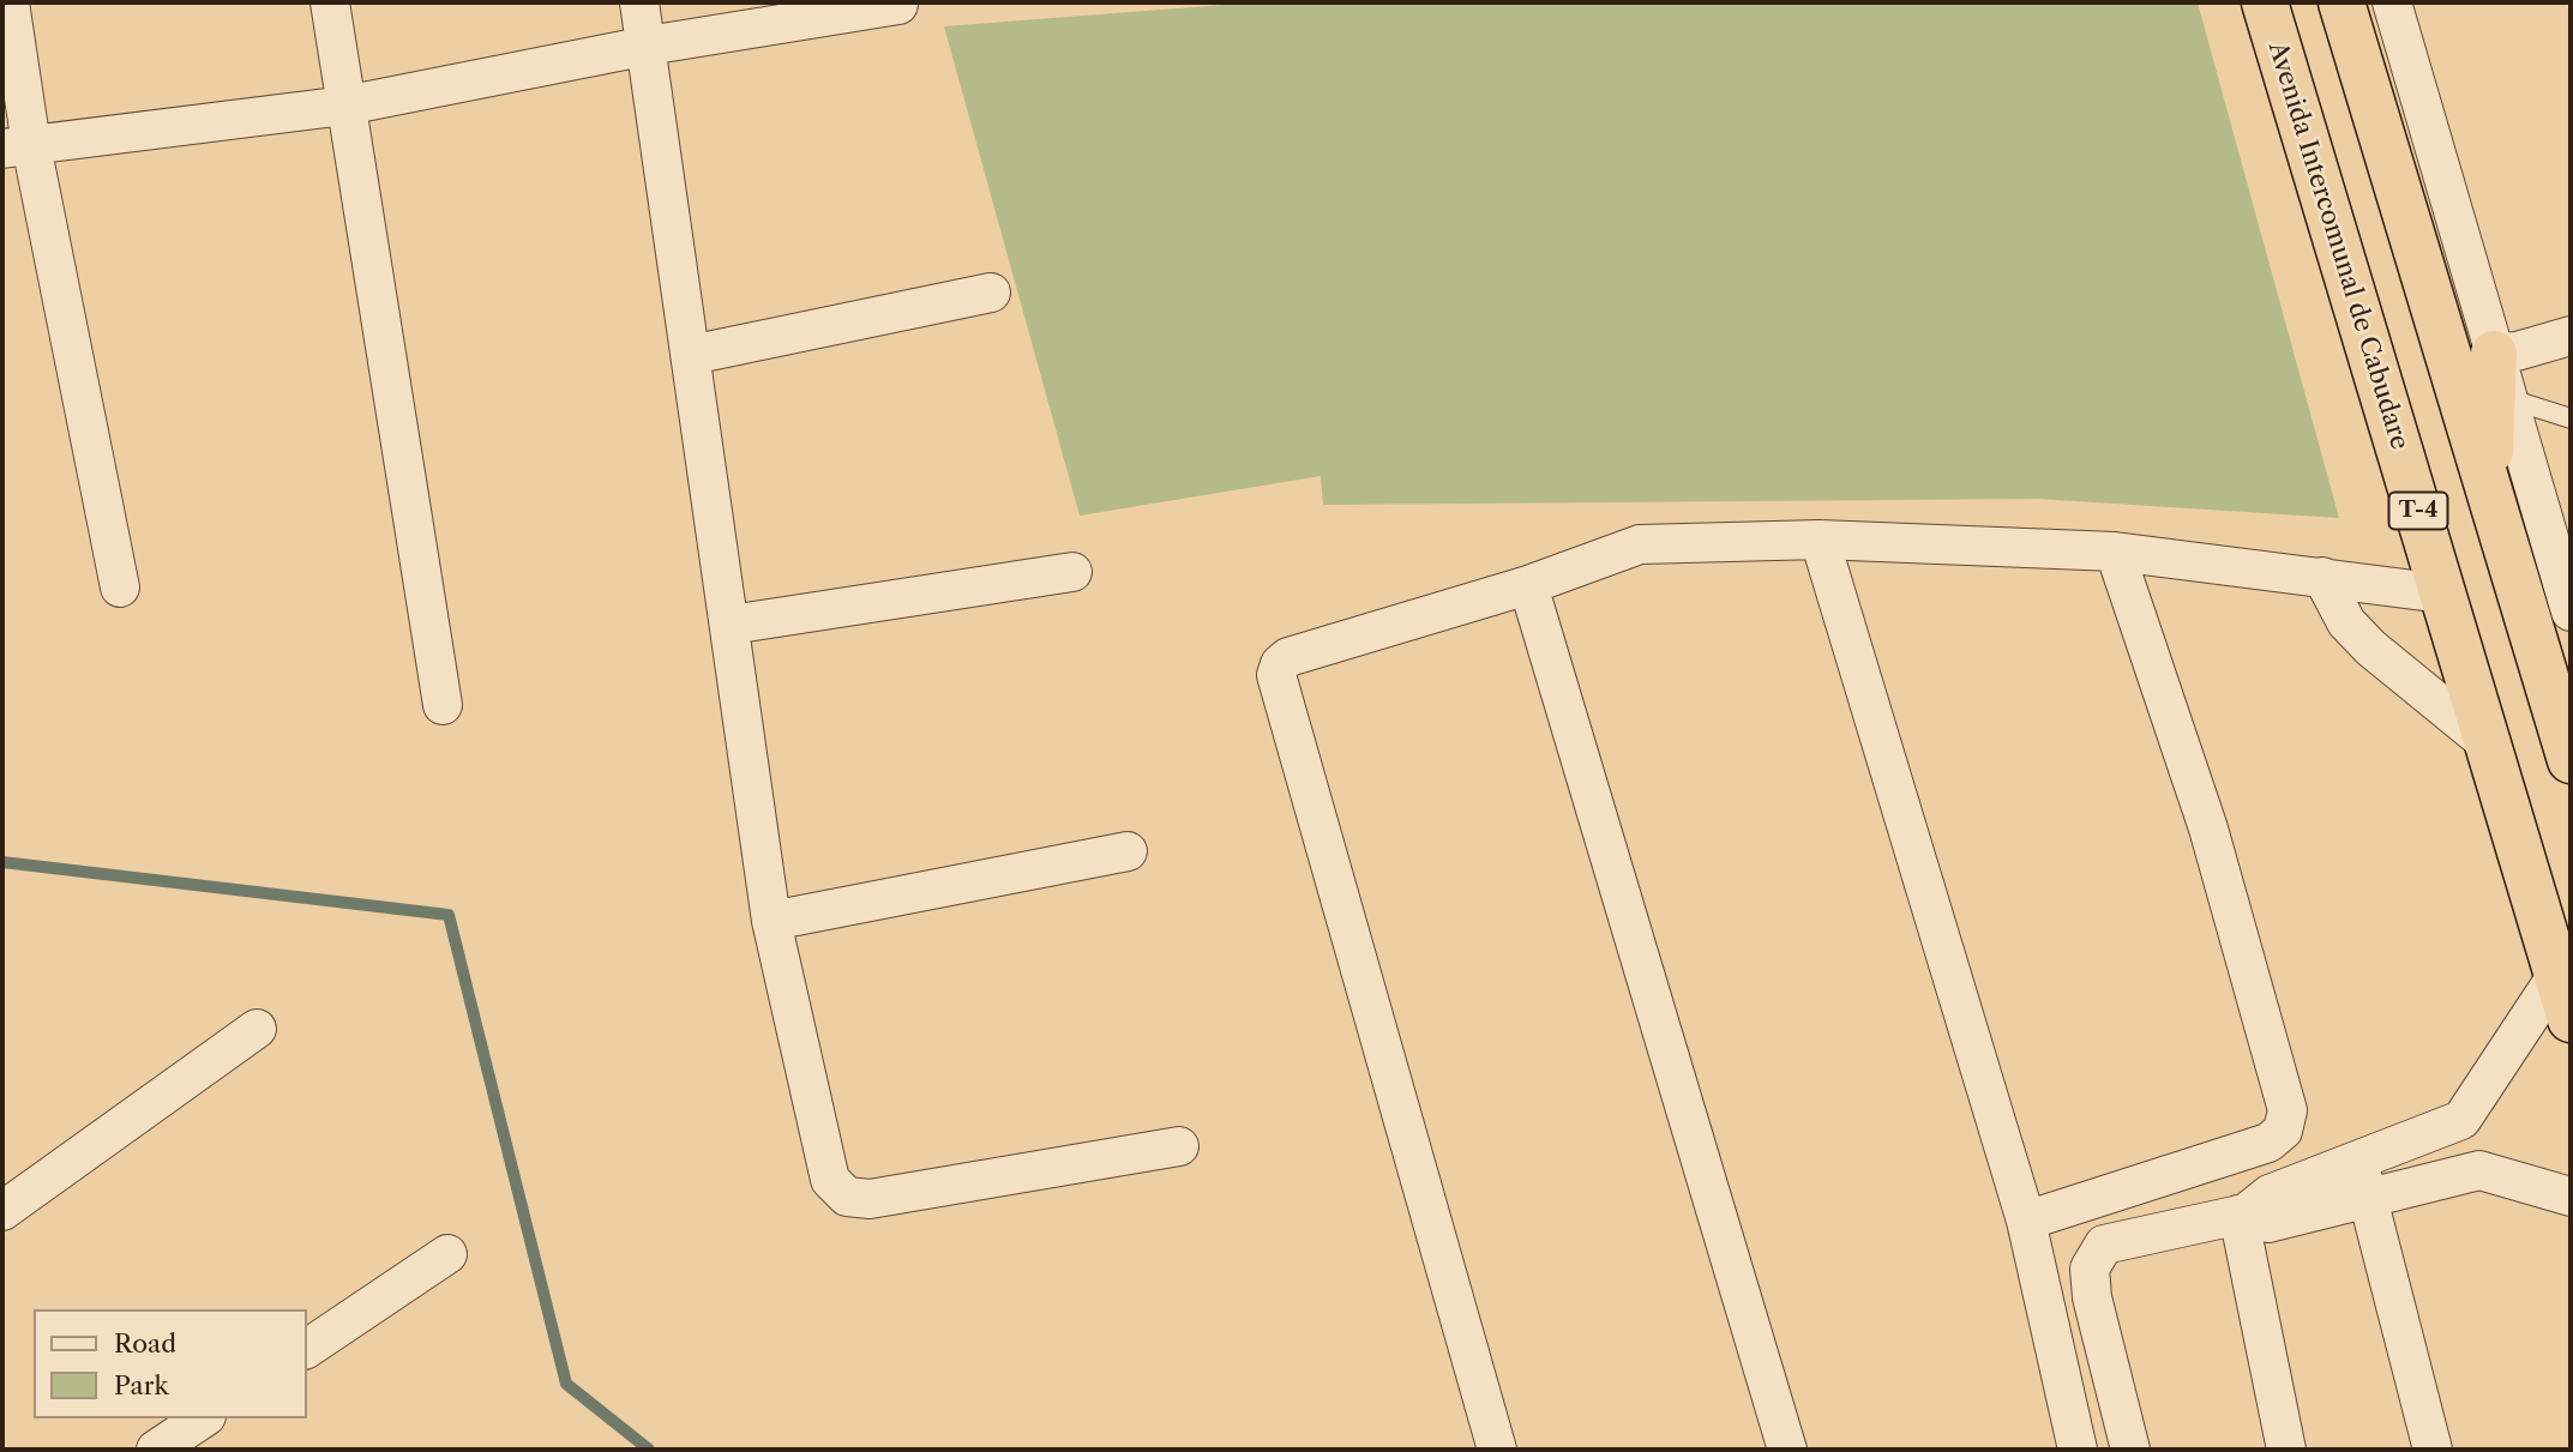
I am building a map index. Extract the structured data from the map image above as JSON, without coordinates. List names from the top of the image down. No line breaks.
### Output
{"streets":{"highway":["Avenida Intercomunal de Cabudare","T-4"]},"legend":["Road","Park"]}
